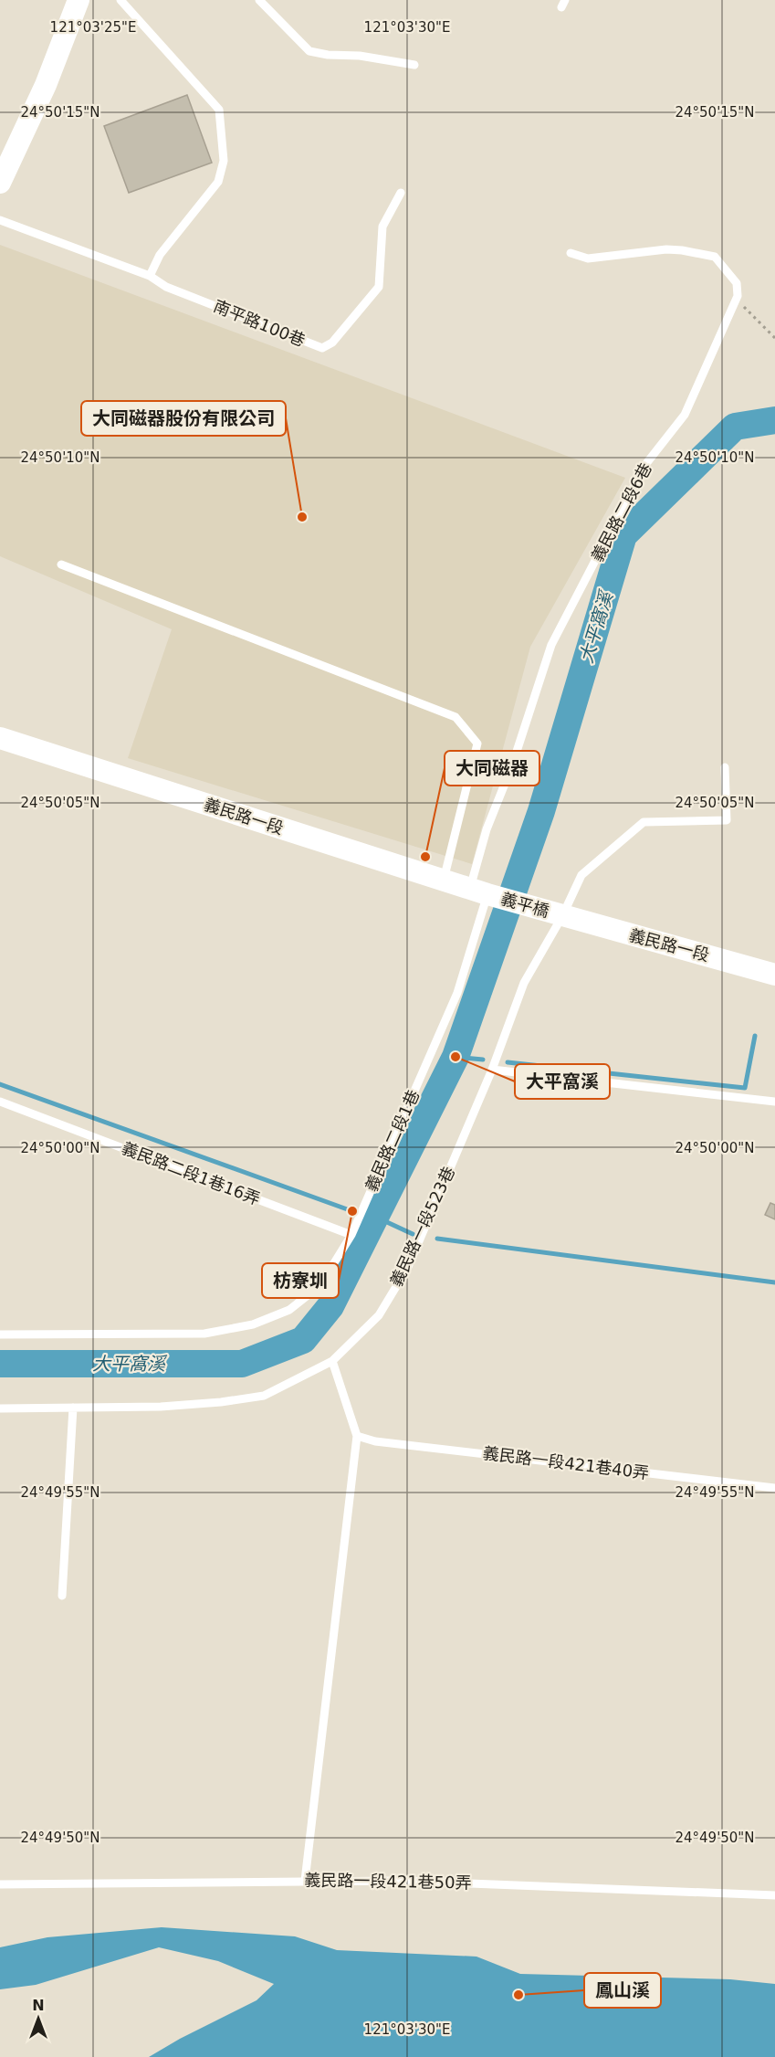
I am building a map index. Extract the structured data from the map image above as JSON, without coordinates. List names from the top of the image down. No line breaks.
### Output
{"streets":{"street":["義民路一段","義平橋"],"lane":["南平路100巷","義民路二段6巷","義民路二段1巷","義民路二段1巷16弄","義民路一段523巷","義民路一段421巷40弄","義民路一段421巷50弄"]},"crossings":[["義民路二段6巷","義民路一段"],["義民路二段6巷","義平橋"],["義民路二段6巷","義民路二段1巷"],["義民路一段","義平橋"],["義民路一段","義民路二段1巷"],["義民路一段","義民路一段523巷"],["義平橋","義民路二段1巷"],["義平橋","義民路一段523巷"],["義民路二段1巷","義民路二段1巷16弄"]],"water":["大平窩溪"],"places":["大同磁器股份有限公司","大同磁器","大平窩溪","枋寮圳","鳳山溪"],"north":"top","coordinates":["121°03'25\"E","121°03'30\"E","24°50'15\"N","24°50'10\"N","24°50'05\"N","24°50'00\"N","24°49'55\"N","24°49'50\"N"]}
